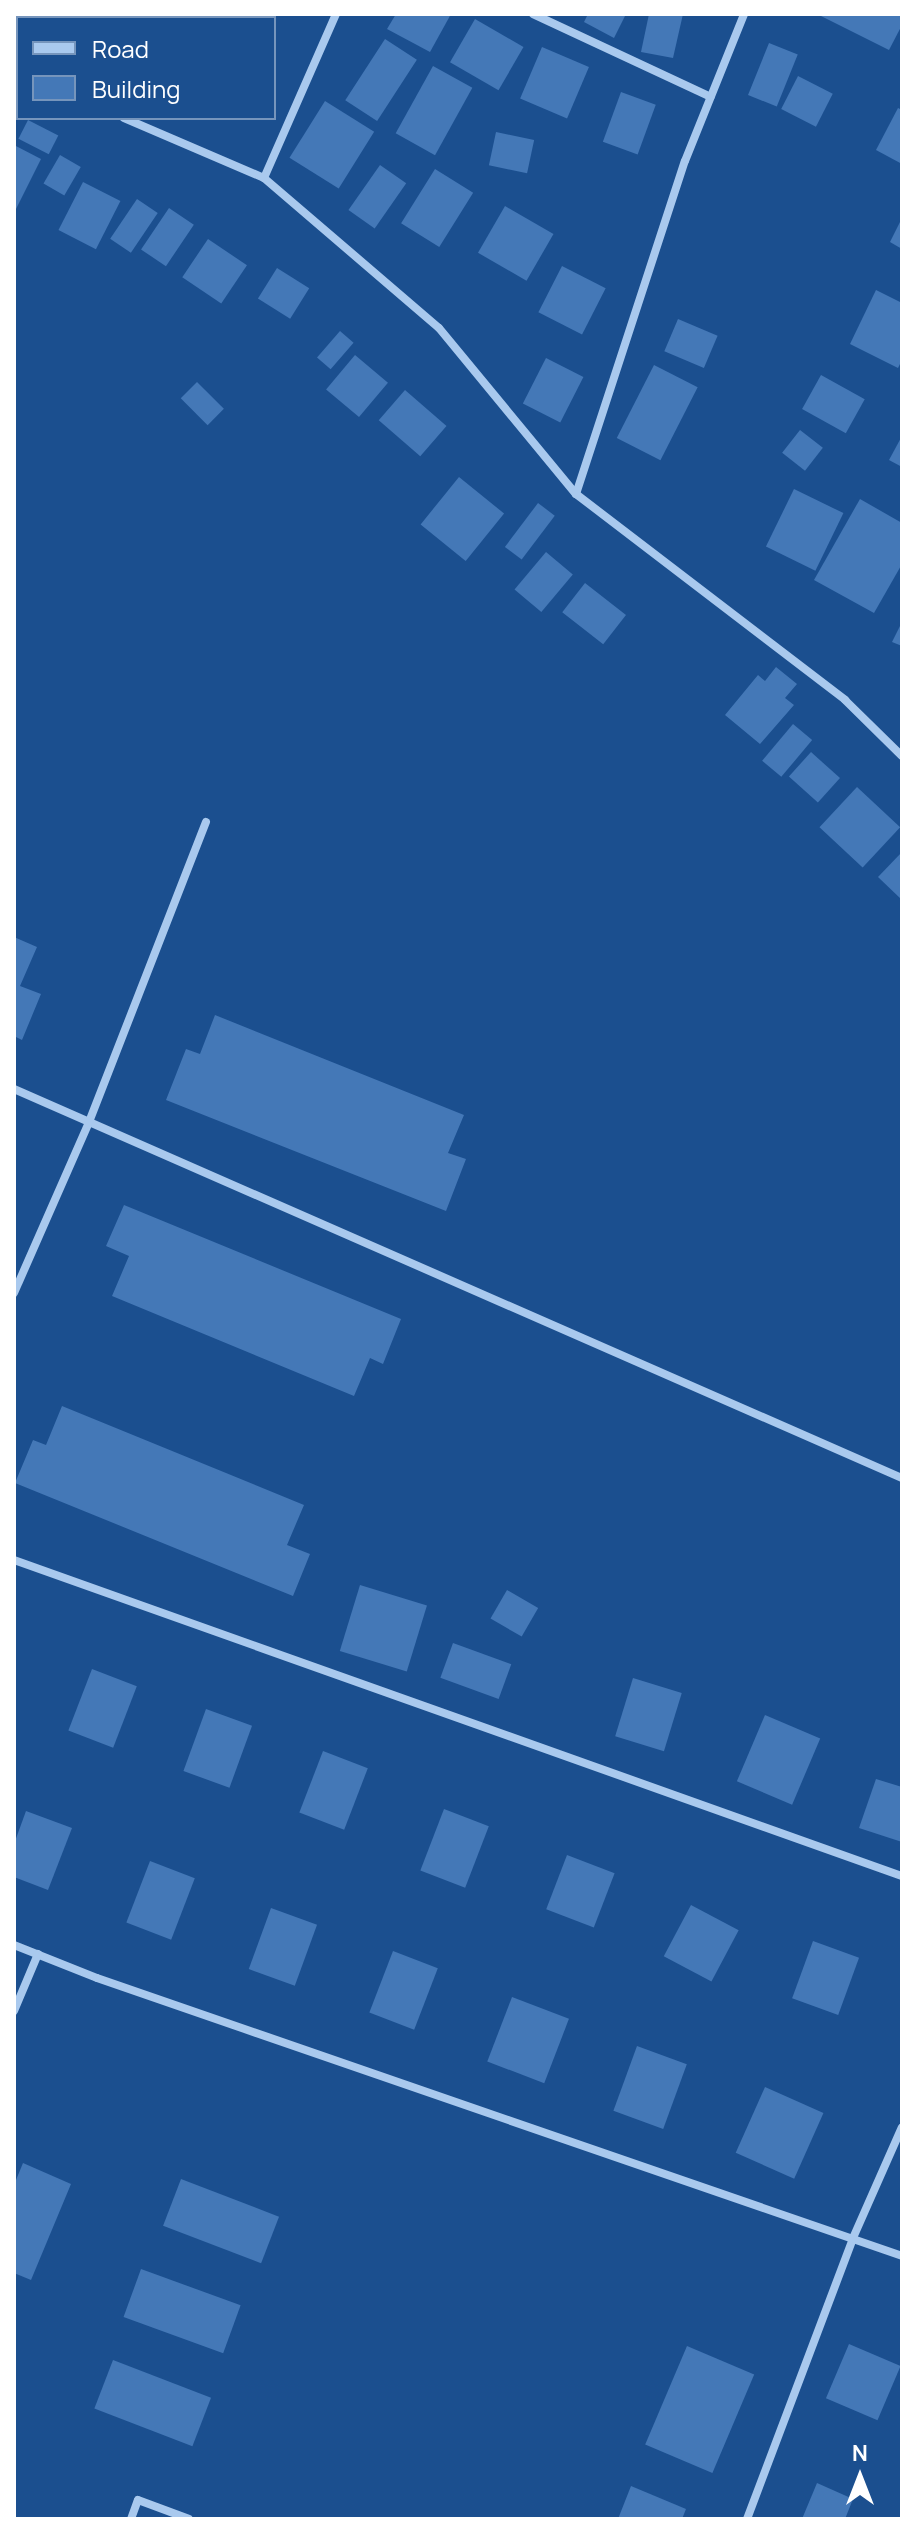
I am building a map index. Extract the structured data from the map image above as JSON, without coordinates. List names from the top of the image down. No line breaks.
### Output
{"legend":["Road","Building"],"north":"top"}
